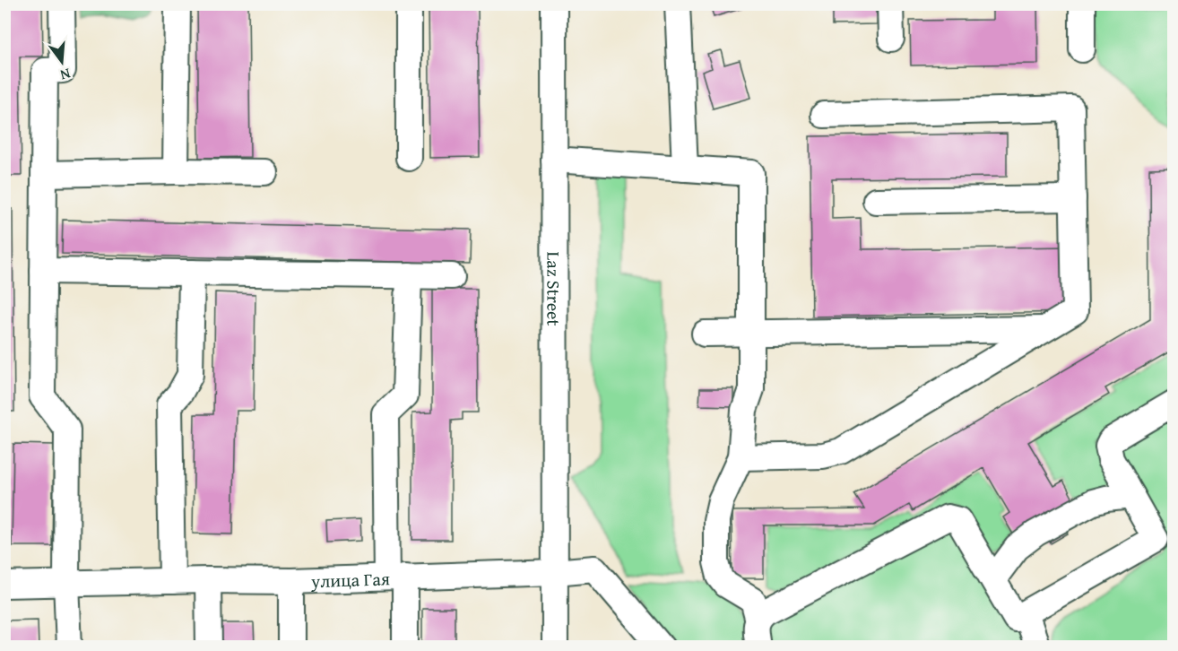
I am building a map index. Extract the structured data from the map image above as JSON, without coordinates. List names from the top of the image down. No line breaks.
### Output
{"streets":{"street":["Laz Street","улица Гая"]},"crossings":[["Laz Street","улица Гая"]],"north":"bottom"}
